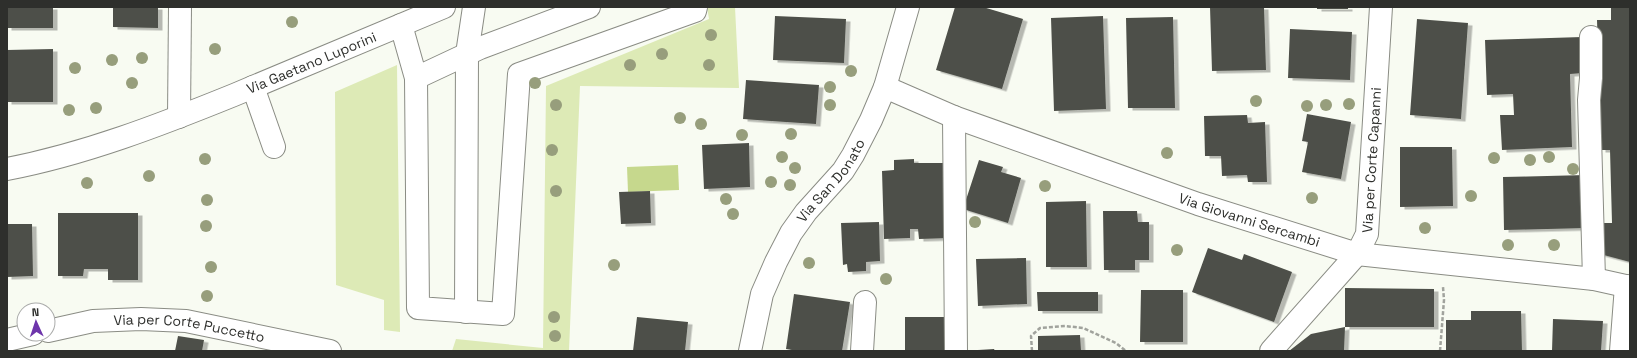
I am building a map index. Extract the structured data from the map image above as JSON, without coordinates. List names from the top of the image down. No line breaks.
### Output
{"streets":{"street":["Via Gaetano Luporini","Via per Corte Capanni","Via San Donato","Via Giovanni Sercambi","Via per Corte Puccetto"]},"crossings":[["Via per Corte Capanni","Via Giovanni Sercambi"],["Via San Donato","Via Giovanni Sercambi"]],"north":"top"}
